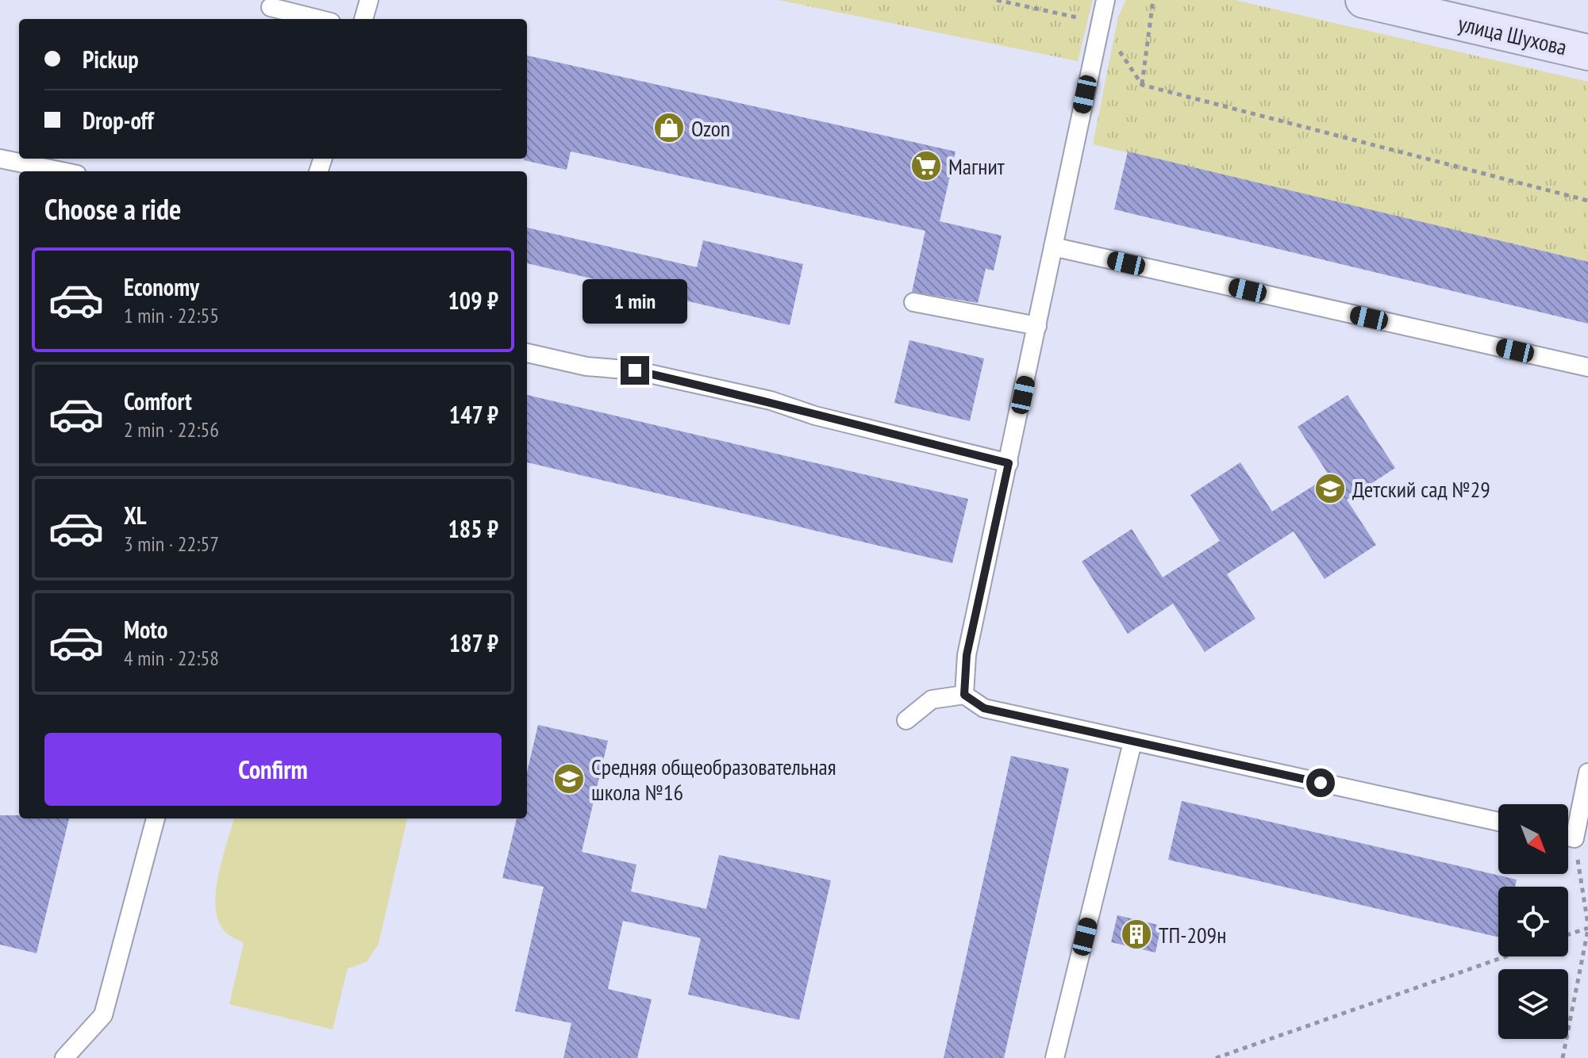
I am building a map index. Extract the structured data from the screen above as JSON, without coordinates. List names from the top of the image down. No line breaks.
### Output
{"streets":{"main road":["улица Шухова"]},"places":{"shop":["Ozon"],"supermarket":["Магнит"],"school or university":["Детский сад №29","Средняя общеобразовательная школа №16"],"building":["ТП-209н"]},"north":"bottom right","page":{"banner":["Pickup","Drop-off"],"heading":"Choose a ride","list":[{"name":"Economy","note":"1 min · 22:55","value":"109 ₽"},{"name":"Comfort","note":"2 min · 22:56","value":"147 ₽"},{"name":"XL","note":"3 min · 22:57","value":"185 ₽"},{"name":"Moto","note":"4 min · 22:58","value":"187 ₽"}],"bubble":"1 min","buttons":"Confirm"}}
